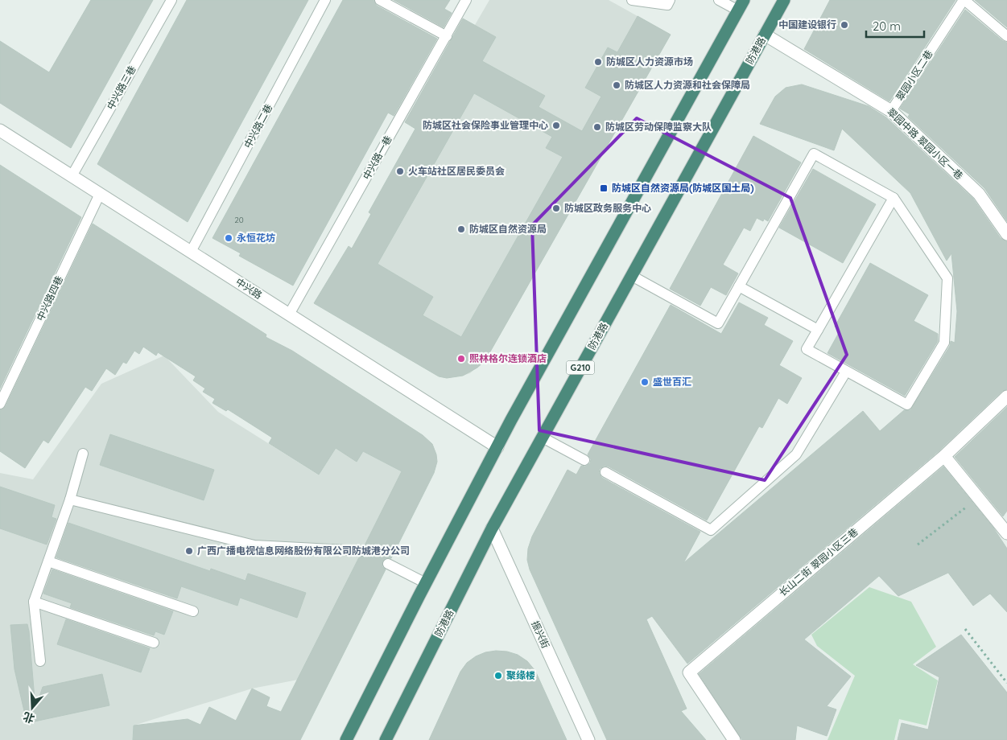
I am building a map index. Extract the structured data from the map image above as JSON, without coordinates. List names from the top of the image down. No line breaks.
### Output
{"streets":{"highway":["防港路","G210"],"street":["翠园中路 翠园小区一巷","中兴路","长山二街 翠园小区三巷","振兴街"],"lane":["翠园小区二巷","中兴路三巷","中兴路二巷","中兴路一巷","中兴路四巷"]},"crossings":[["防港路","翠园中路 翠园小区一巷"],["防港路","振兴街"],["翠园小区二巷","翠园中路 翠园小区一巷"],["中兴路三巷","中兴路"],["中兴路二巷","中兴路"],["中兴路一巷","中兴路"],["中兴路","中兴路四巷"]],"places":{"other":["中国建设银行","防城区人力资源市场","防城区人力资源和社会保障局","防城区社会保险事业管理中心","防城区劳动保障监察大队","火车站社区居民委员会","防城区政务服务中心","防城区自然资源局","永恒花坊","熙林格尔连锁酒店","盛世百汇","广西广播电视信息网络股份有限公司防城港分公司","聚缘楼"],"transit":["防城区自然资源局(防城区国土局)"]},"house_numbers":["20"],"scale_bar":"20 m","north":"bottom"}
